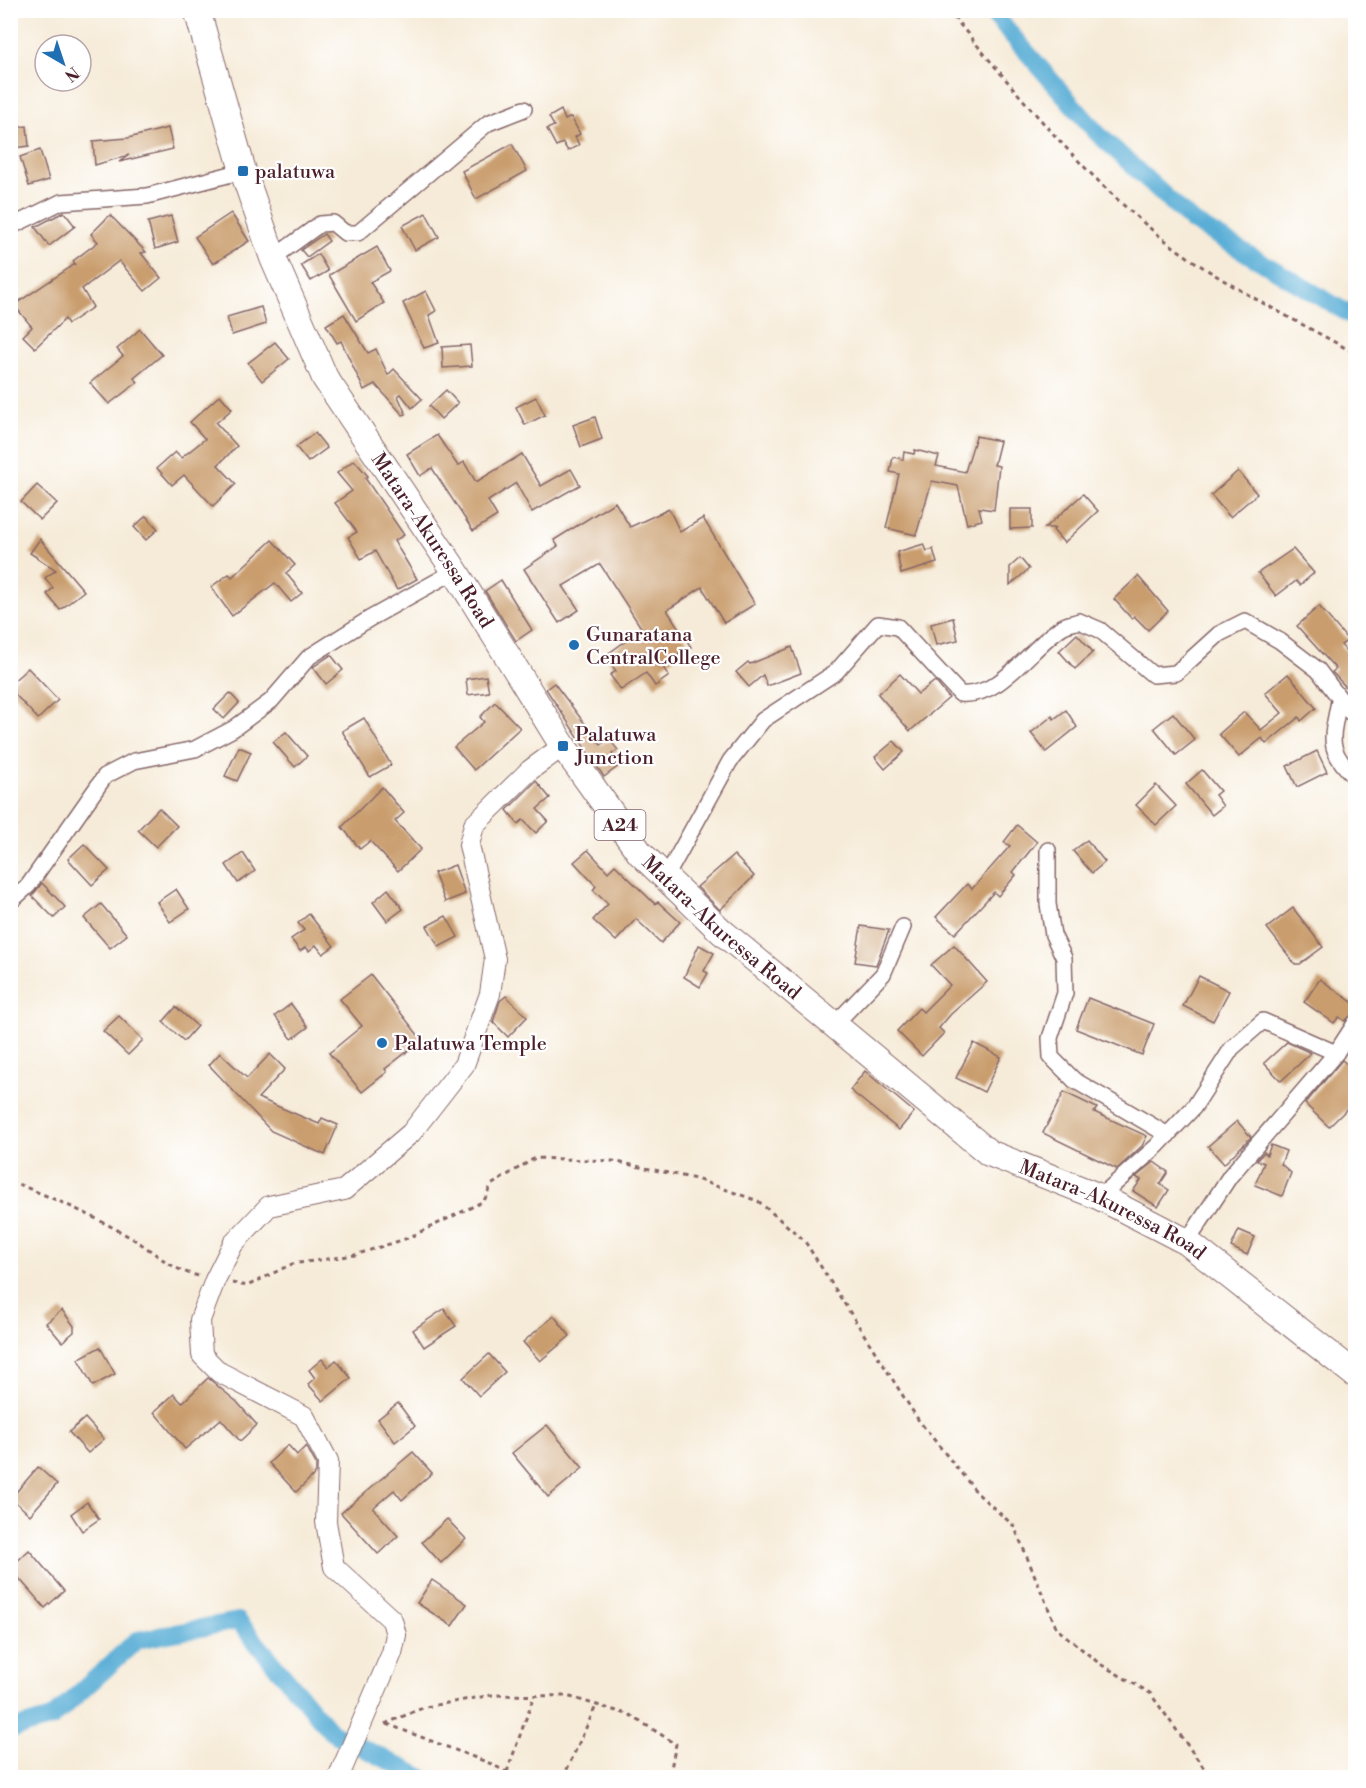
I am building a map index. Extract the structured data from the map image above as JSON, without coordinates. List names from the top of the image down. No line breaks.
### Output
{"streets":{"highway":["Matara-Akuressa Road","A24"]},"places":{"transit":["palatuwa","Palatuwa Junction"],"other":["Gunaratana CentralCollege","Palatuwa Temple"]},"north":"bottom right"}
